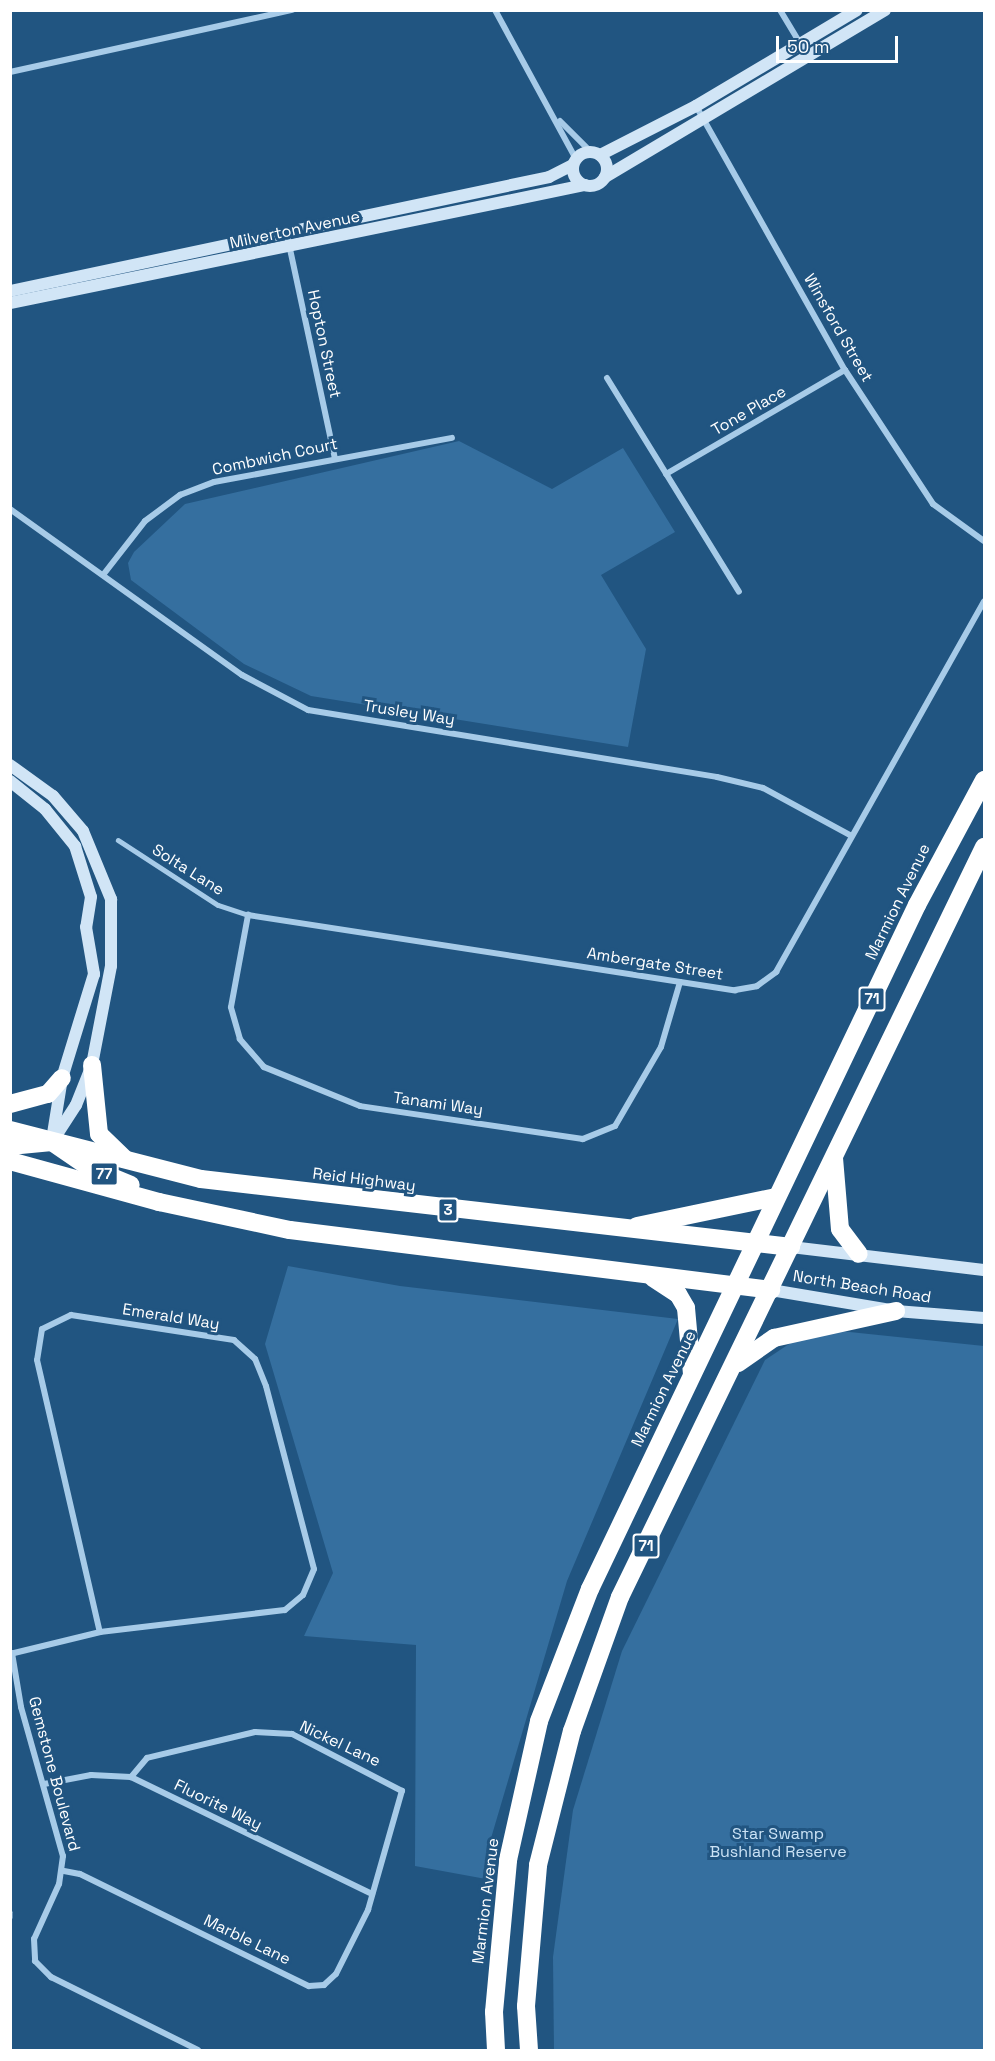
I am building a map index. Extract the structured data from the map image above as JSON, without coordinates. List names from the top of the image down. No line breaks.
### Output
{"streets":{"highway":["Marmion Avenue","71","77","Reid Highway","3"],"street":["Milverton Avenue","Winsford Street","Hopton Street","Tone Place","Combwich Court","Trusley Way","Ambergate Street","Tanami Way","North Beach Road","Emerald Way","Nickel Lane","Gemstone Boulevard","Fluorite Way","Marble Lane"],"lane":["Solta Lane"]},"crossings":[["Milverton Avenue","Hopton Street"],["Winsford Street","Tone Place"],["Hopton Street","Combwich Court"],["Combwich Court","Trusley Way"],["Trusley Way","Ambergate Street"],["Solta Lane","Ambergate Street"],["Solta Lane","Tanami Way"],["Marmion Avenue","Reid Highway"],["Ambergate Street","Tanami Way"],["71","Reid Highway"],["71","North Beach Road"],["77","Reid Highway"],["Reid Highway","North Beach Road"],["Emerald Way","Gemstone Boulevard"],["Nickel Lane","Fluorite Way"],["Nickel Lane","Marble Lane"],["Gemstone Boulevard","Fluorite Way"],["Gemstone Boulevard","Marble Lane"],["Fluorite Way","Marble Lane"]],"parks":["Star Swamp Bushland Reserve"],"scale_bar":"50 m"}
